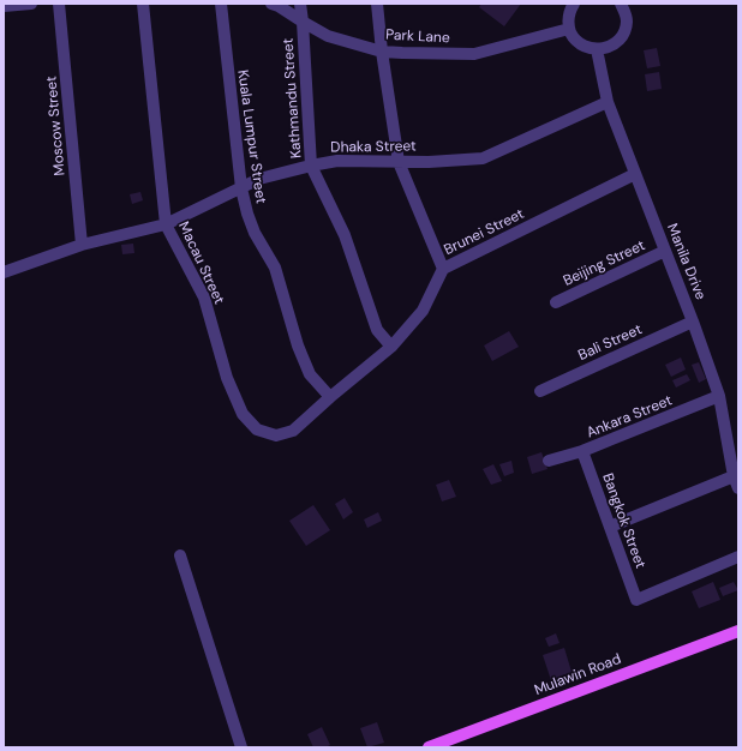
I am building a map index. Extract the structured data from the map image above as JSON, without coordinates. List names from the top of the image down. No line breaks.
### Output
{"streets":{"main road":["Mulawin Road"],"street":["Park Lane","Kathmandu Street","Moscow Street","Kuala Lumpur Street","Dhaka Street","Brunei Street","Manila Drive","Macau Street","Beijing Street","Bali Street","Ankara Street","Bangkok Street"]},"crossings":[["Park Lane","Kathmandu Street"],["Kathmandu Street","Dhaka Street"],["Kathmandu Street","Brunei Street"],["Moscow Street","Dhaka Street"],["Kuala Lumpur Street","Dhaka Street"],["Kuala Lumpur Street","Brunei Street"],["Dhaka Street","Manila Drive"],["Dhaka Street","Macau Street"],["Brunei Street","Manila Drive"],["Brunei Street","Macau Street"],["Manila Drive","Beijing Street"],["Manila Drive","Bali Street"],["Manila Drive","Ankara Street"],["Ankara Street","Bangkok Street"]]}
